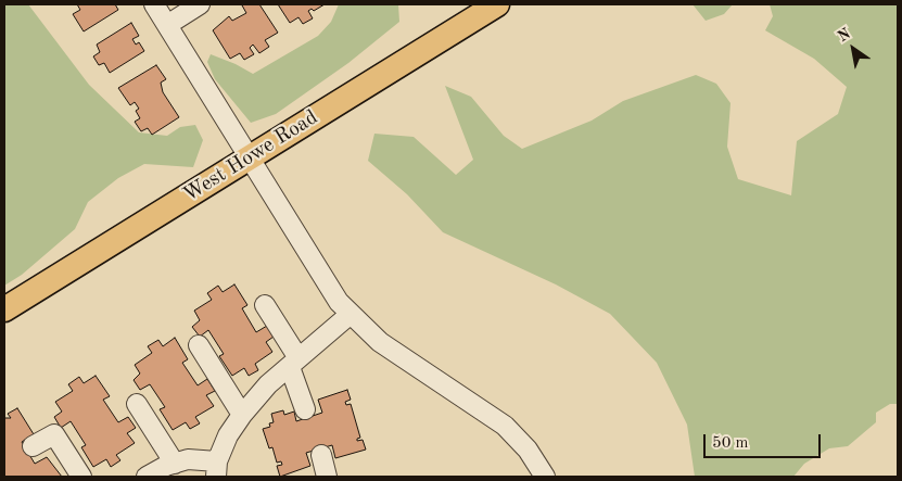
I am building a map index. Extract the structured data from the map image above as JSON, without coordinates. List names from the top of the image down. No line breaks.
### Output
{"streets":{"main road":["West Howe Road"]},"scale_bar":"50 m","north":"top left"}
